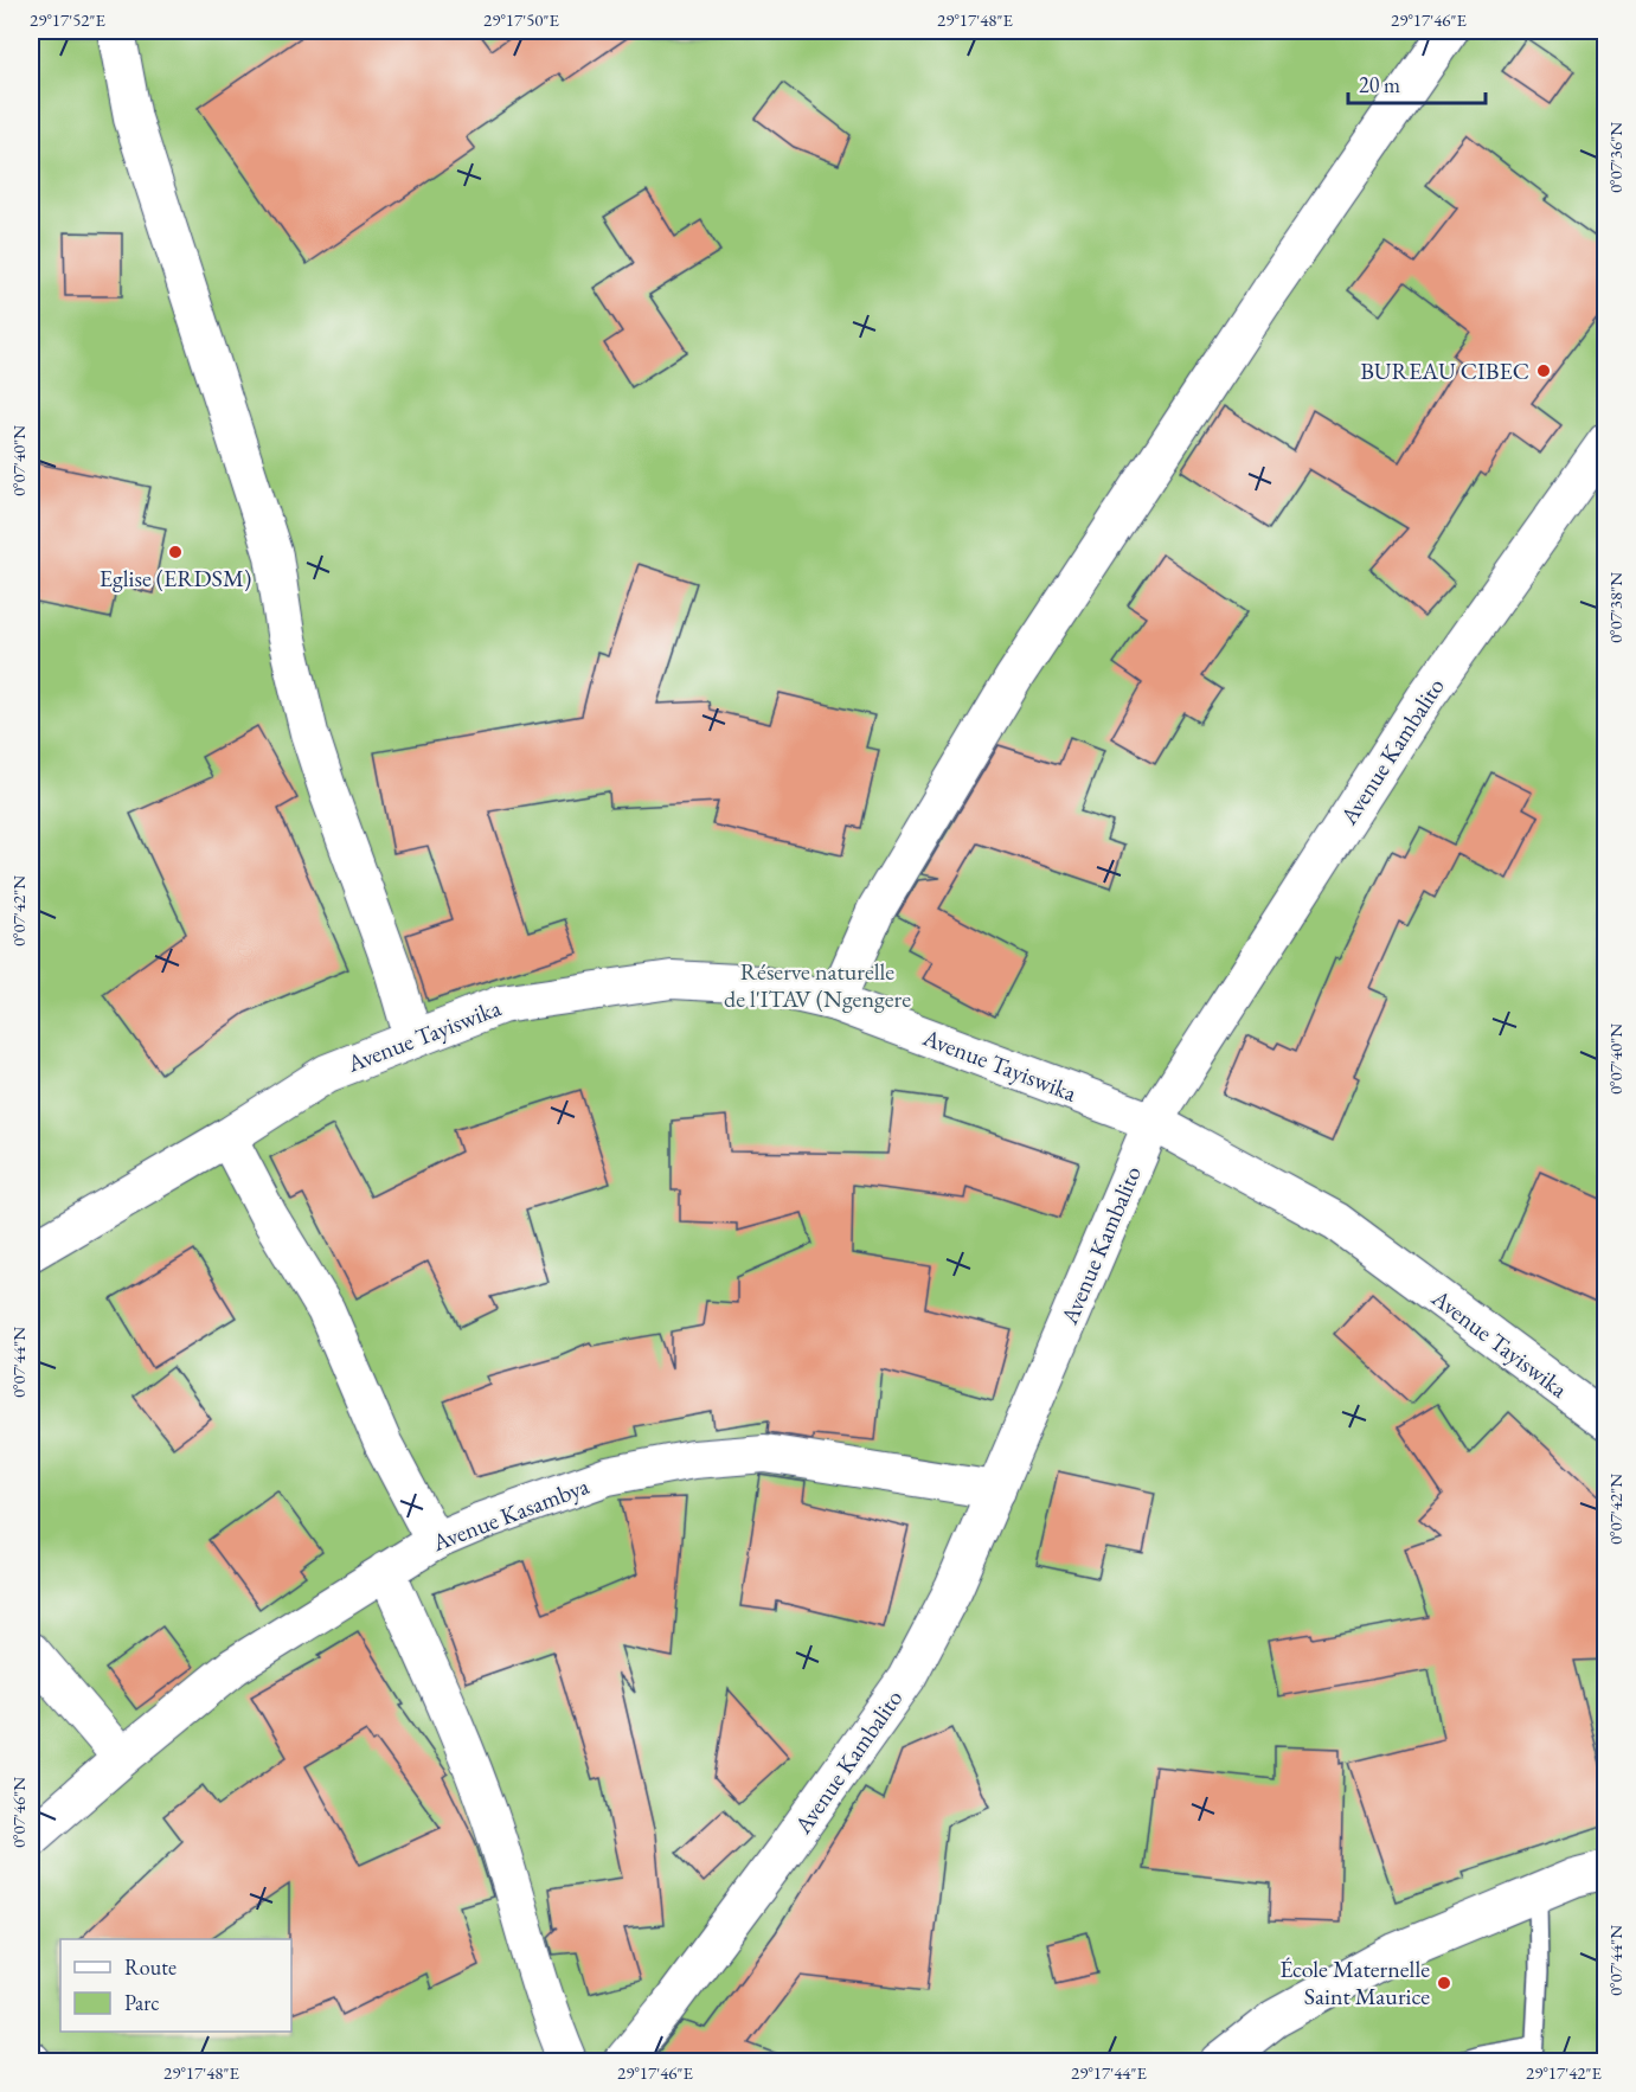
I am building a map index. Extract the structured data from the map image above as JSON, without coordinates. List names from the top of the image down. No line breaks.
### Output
{"streets":{"street":["Avenue Kambalito","Avenue Tayiswika","Avenue Kasambya"]},"crossings":[["Avenue Kambalito","Avenue Tayiswika"],["Avenue Kambalito","Avenue Kasambya"]],"parks":["Réserve naturelle de l'ITAV (Ngengere"],"places":["BUREAU CIBEC","Eglise (ERDSM)","École Maternelle Saint Maurice"],"legend":["Route","Parc"],"scale_bar":"20 m","coordinates":["29°17'52\"E","29°17'50\"E","29°17'48\"E","29°17'46\"E","0°07'36\"N","0°07'40\"N","0°07'38\"N","0°07'42\"N","0°07'44\"N","0°07'46\"N","29°17'44\"E","29°17'42\"E"]}
